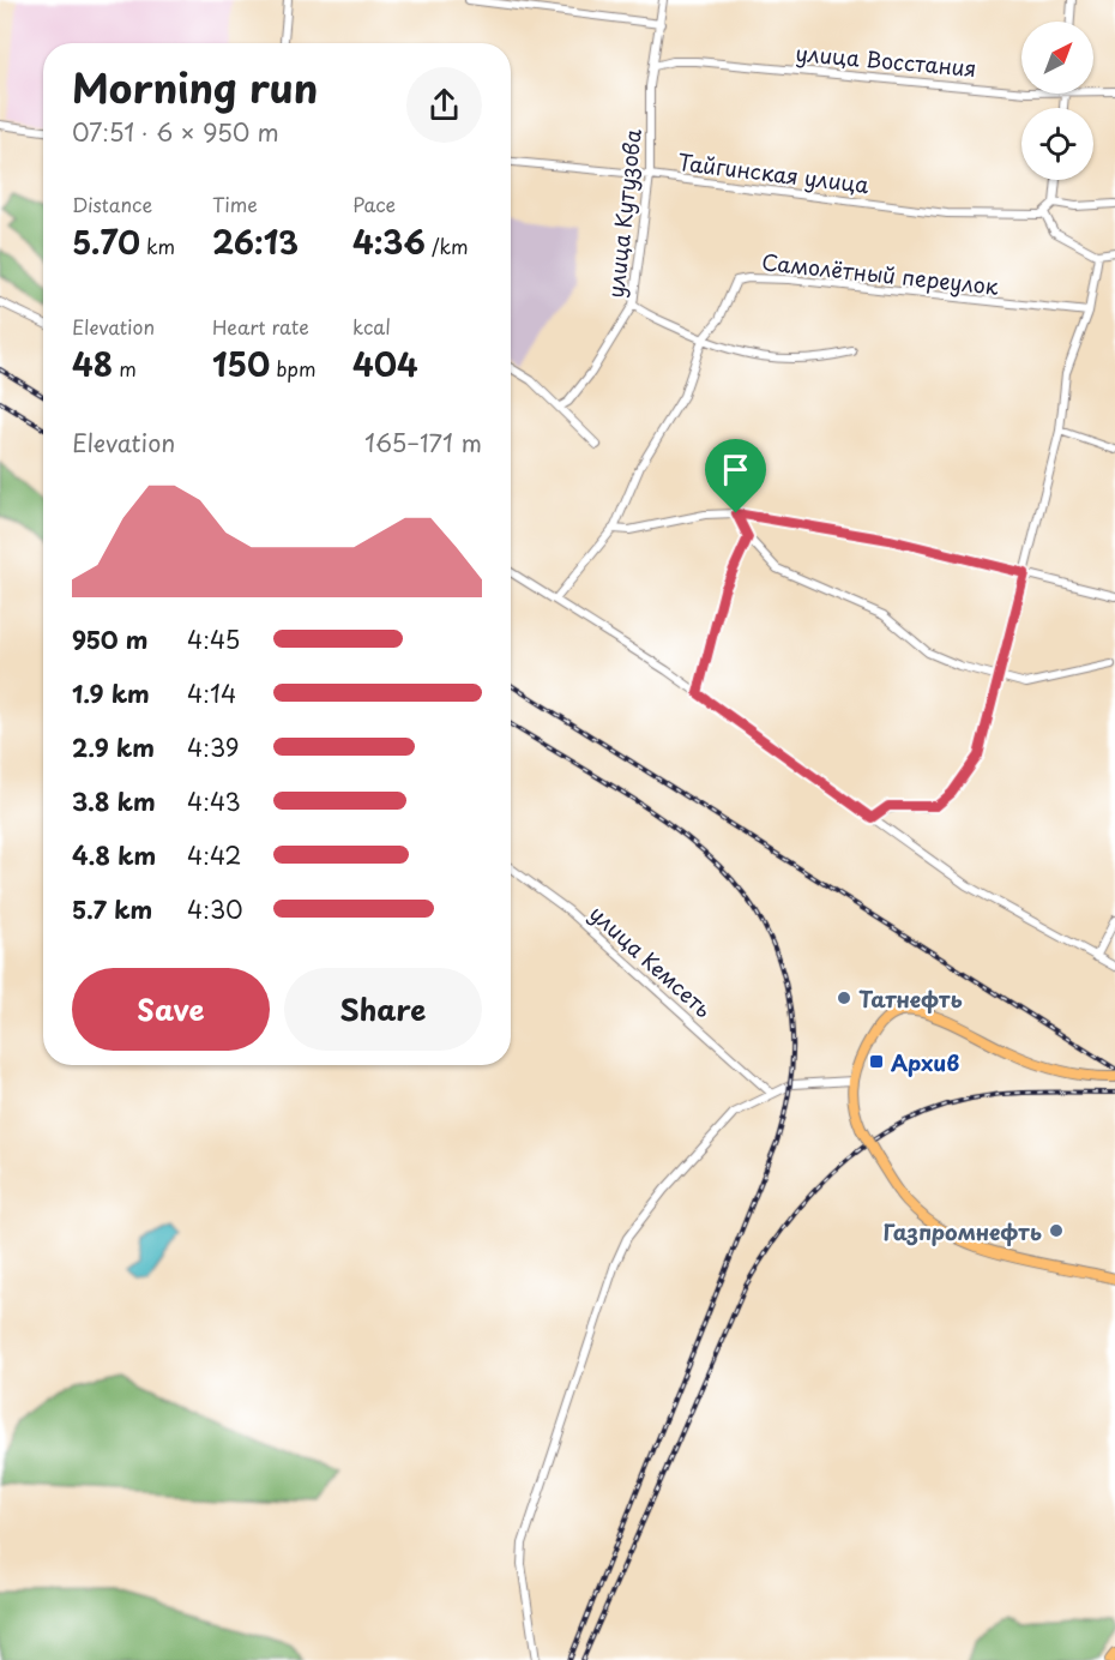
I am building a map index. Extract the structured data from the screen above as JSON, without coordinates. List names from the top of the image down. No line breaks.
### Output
{"streets":{"street":["улица Восстания","Тайгинская улица","улица Кутузова","Самолётный переулок","улица Кемсеть"]},"crossings":[["улица Восстания","улица Кутузова"],["Тайгинская улица","улица Кутузова"]],"places":{"other":["Татнефть","Газпромнефть"],"transit":["Архив"]},"north":"top right","page":{"heading":["Morning run","07:51 · 6 × 950 m"],"stats":[["Distance","5.70 km"],["Time","26:13"],["Pace","4:36 /km"],["Elevation","48 m"],["Heart rate","150 bpm"],["kcal","404"]],"chart":["Elevation","165–171 m"],"list":[{"name":"950 m","note":"4:45"},{"name":"1.9 km","note":"4:14"},{"name":"2.9 km","note":"4:39"},{"name":"3.8 km","note":"4:43"},{"name":"4.8 km","note":"4:42"},{"name":"5.7 km","note":"4:30"}],"buttons":["Save","Share"]}}
